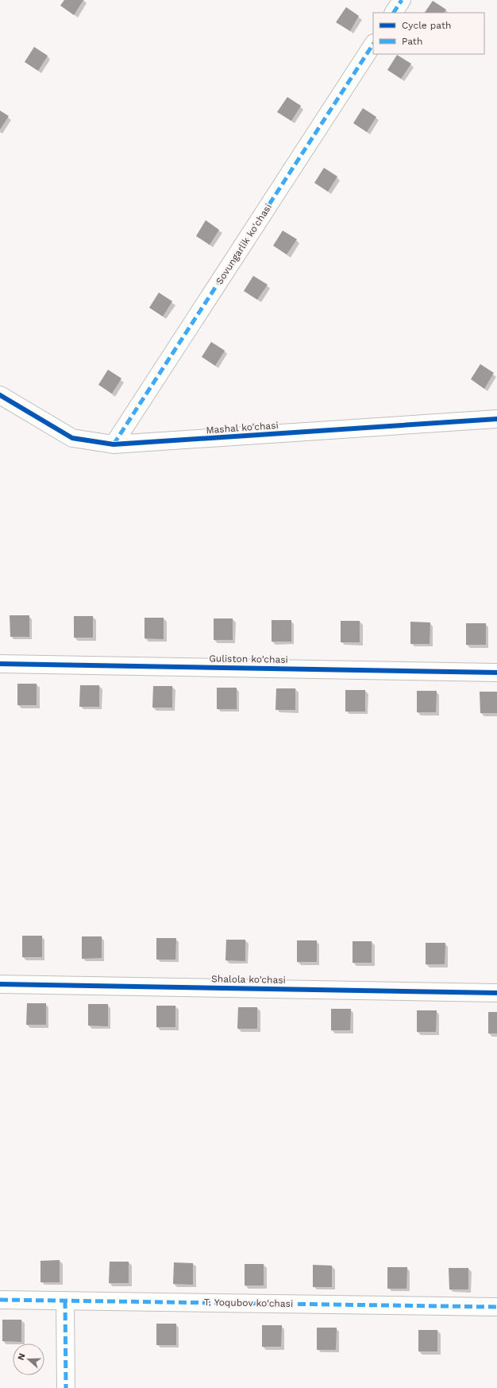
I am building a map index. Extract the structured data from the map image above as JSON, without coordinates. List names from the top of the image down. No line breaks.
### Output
{"streets":{"street":["Sovungarlik ko'chasi","Mashal ko'chasi","Guliston ko'chasi","Shalola ko'chasi","T. Yoqubov ko'chasi"]},"crossings":[["Sovungarlik ko'chasi","Mashal ko'chasi"]],"legend":["Cycle path","Path"],"north":"left"}
